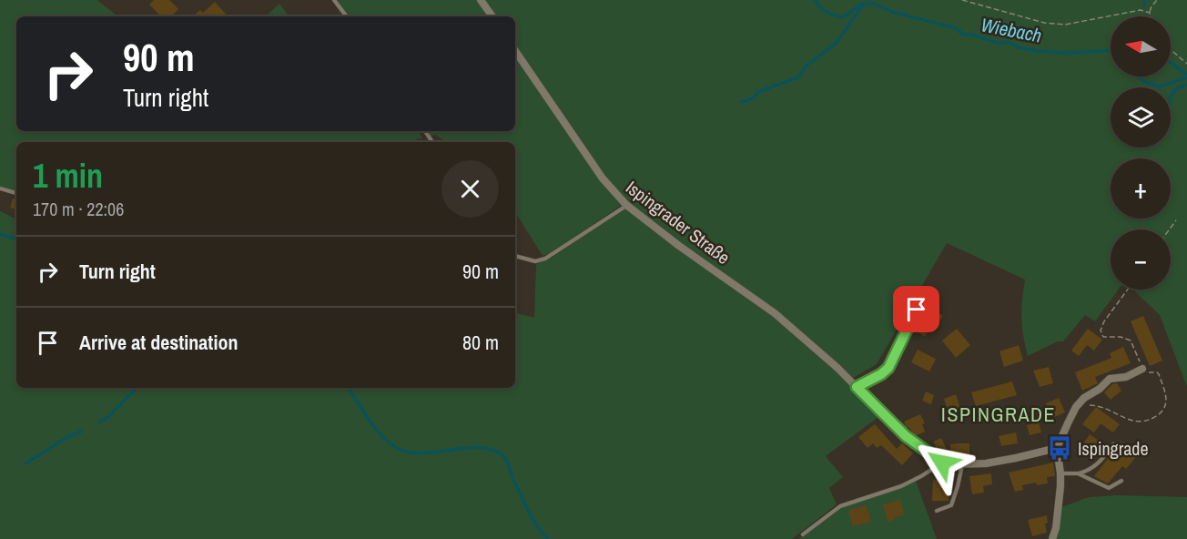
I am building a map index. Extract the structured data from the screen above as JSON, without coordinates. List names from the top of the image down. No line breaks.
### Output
{"streets":{"street":["Ispingrader Straße"]},"districts":["ISPINGRADE"],"water":["Wiebach"],"places":{"bus stop":["Ispingrade"]},"north":"left","page":{"map_buttons":["+","−"],"turn":["90 m","Turn right"],"heading":["1 min","170 m · 22:06"],"list":[{"name":"Turn right","value":"90 m"},{"name":"Arrive at destination","value":"80 m"}]}}
